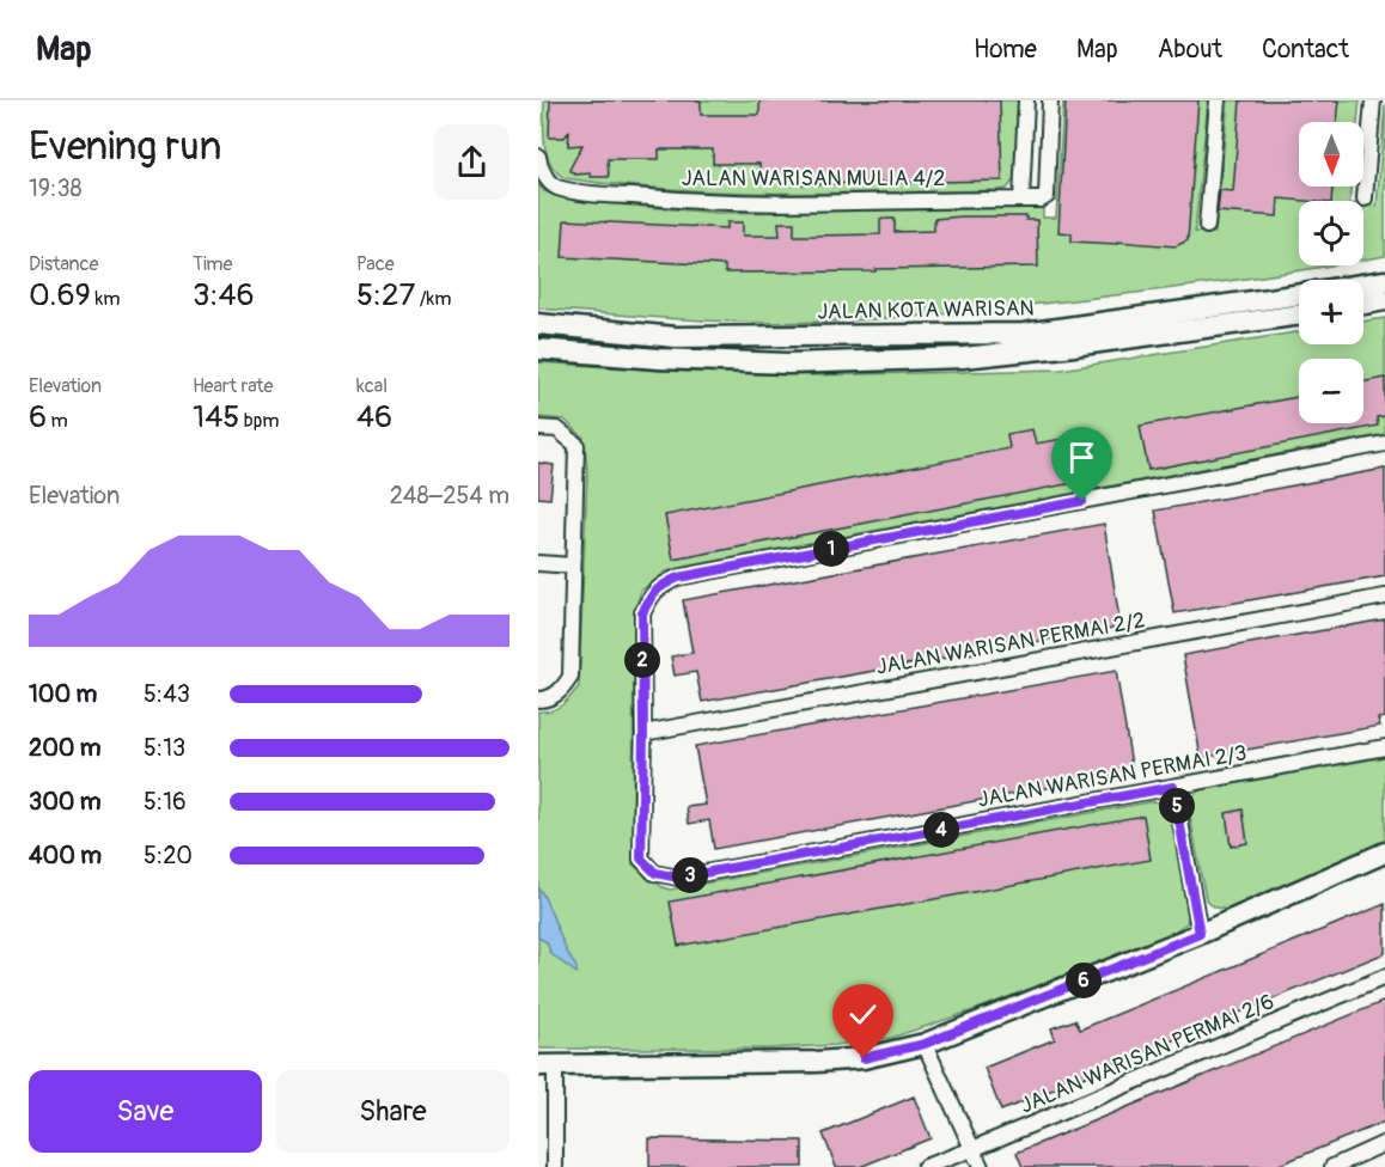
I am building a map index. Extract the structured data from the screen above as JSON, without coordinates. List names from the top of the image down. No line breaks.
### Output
{"streets":{"street":["JALAN WARISAN MULIA 4/2","JALAN KOTA WARISAN","JALAN WARISAN PERMAI 2/2","JALAN WARISAN PERMAI 2/3","JALAN WARISAN PERMAI 2/6"]},"crossings":[["JALAN WARISAN PERMAI 2/2","JALAN WARISAN PERMAI 2/3"]],"north":"bottom","page":{"header":"Map","nav":["Home","Map","About","Contact"],"heading":["Evening run","19:38"],"map_buttons":["+","−"],"stats":[["Distance","0.69 km"],["Time","3:46"],["Pace","5:27 /km"],["Elevation","6 m"],["Heart rate","145 bpm"],["kcal","46"]],"chart":["Elevation","248–254 m"],"pins":["1","2","5","4","3","6"],"list":[{"name":"100 m","note":"5:43"},{"name":"200 m","note":"5:13"},{"name":"300 m","note":"5:16"},{"name":"400 m","note":"5:20"}],"buttons":["Save","Share"]}}
